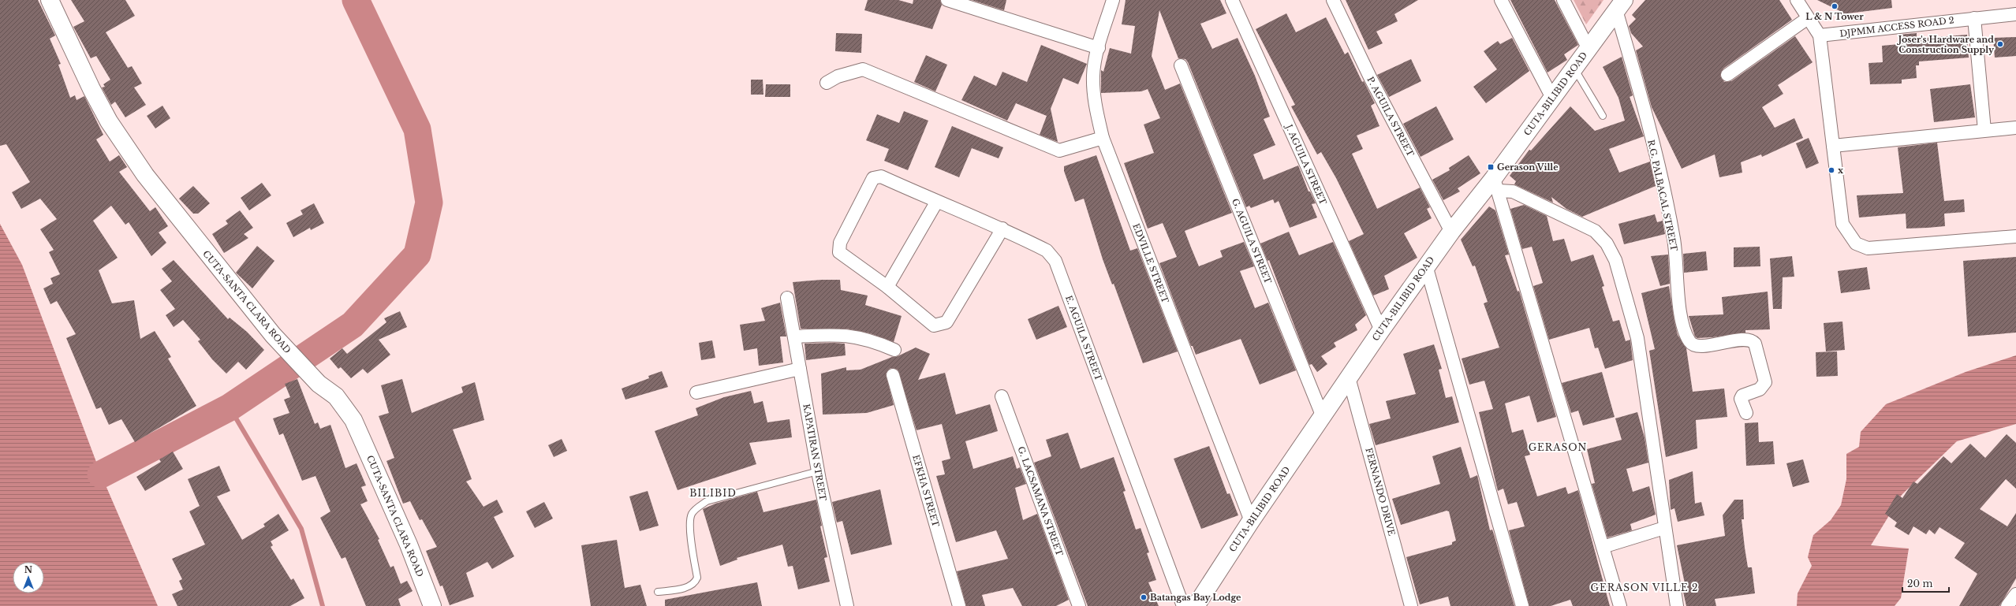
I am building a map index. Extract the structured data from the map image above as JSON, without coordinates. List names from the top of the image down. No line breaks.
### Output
{"streets":{"street":["DJPMM ACCESS ROAD 2","CUTA-BILIBID ROAD","P. AGUILA STREET","J. AGUILA STREET","R.G. PALBACAL STREET","G. AGUILA STREET","EDVILLE STREET","CUTA-SANTA CLARA ROAD","E. AGUILA STREET","KAPATIRAN STREET","EFKHA STREET","FERNANDO DRIVE","G. LACSAMANA STREET"]},"crossings":[["CUTA-BILIBID ROAD","P. AGUILA STREET"],["CUTA-BILIBID ROAD","J. AGUILA STREET"],["CUTA-BILIBID ROAD","R.G. PALBACAL STREET"],["CUTA-BILIBID ROAD","G. AGUILA STREET"],["CUTA-BILIBID ROAD","EDVILLE STREET"],["CUTA-BILIBID ROAD","FERNANDO DRIVE"]],"districts":["GERASON","BILIBID","GERASON VILLE 2"],"places":{"other":["L & N Tower","Joser's Hardware and Construction Supply","x","Batangas Bay Lodge"],"transit":["Gerason Ville"]},"scale_bar":"20 m","north":"top"}
